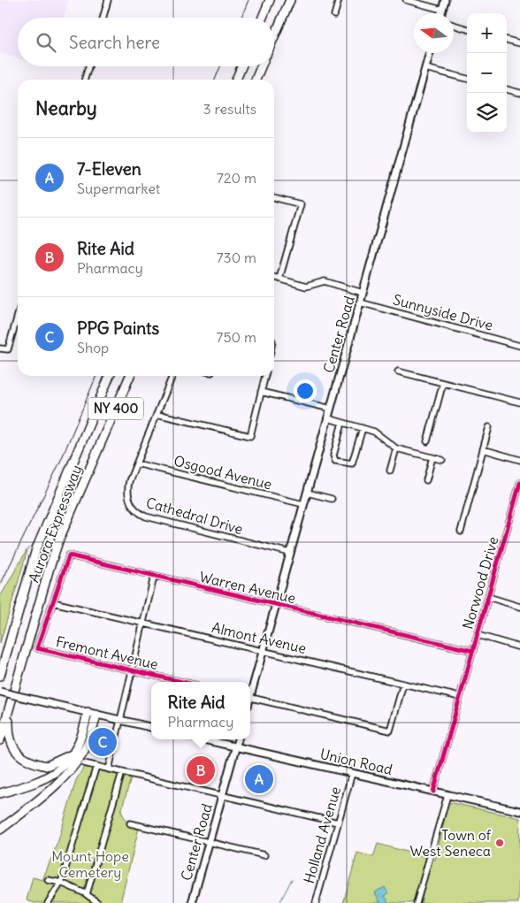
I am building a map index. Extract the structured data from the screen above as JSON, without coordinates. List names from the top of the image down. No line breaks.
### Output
{"streets":{"highway":["NY 400","Aurora Expressway"],"main road":["Center Road","Union Road"],"street":["Sunnyside Drive","Osgood Avenue","Cathedral Drive","Norwood Drive","Warren Avenue","Almont Avenue","Fremont Avenue","Holland Avenue"]},"crossings":[["Sunnyside Drive","Center Road"],["Center Road","Osgood Avenue"],["Center Road","Cathedral Drive"],["Center Road","Warren Avenue"],["Center Road","Almont Avenue"],["Center Road","Union Road"],["Osgood Avenue","Cathedral Drive"],["Norwood Drive","Warren Avenue"],["Norwood Drive","Almont Avenue"],["Norwood Drive","Union Road"],["Warren Avenue","Almont Avenue"],["Warren Avenue","Fremont Avenue"],["Almont Avenue","Fremont Avenue"],["Union Road","Holland Avenue"]],"parks":["Mount Hope Cemetery"],"places":["Town of West Seneca"],"north":"left","page":{"map_buttons":["+","−"],"search":"Search here","heading":["Nearby","3 results"],"list":[{"mark":"A","name":"7-Eleven","note":"Supermarket","value":"720 m"},{"mark":"B","name":"Rite Aid","note":"Pharmacy","value":"730 m"},{"mark":"C","name":"PPG Paints","note":"Shop","value":"750 m"}],"popup":["Rite Aid","Pharmacy"],"pins":["C","B","A"]}}
